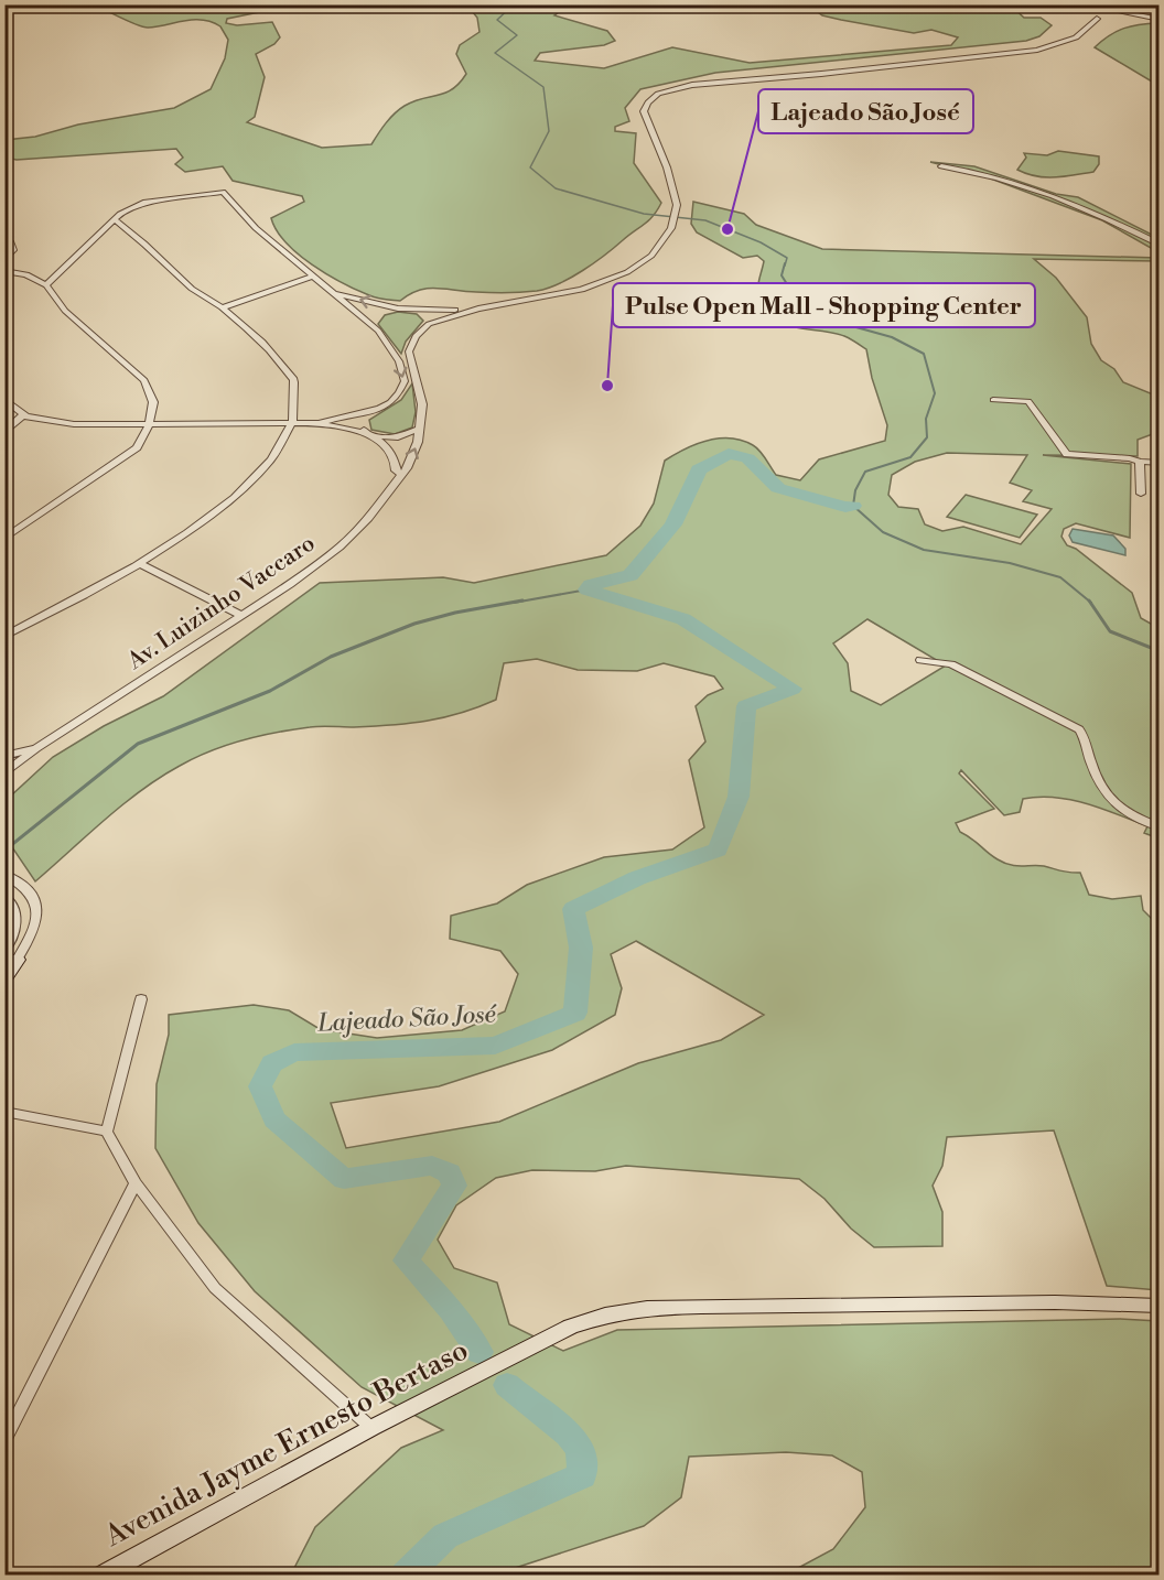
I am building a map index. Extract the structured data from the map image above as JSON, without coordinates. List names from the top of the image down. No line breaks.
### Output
{"streets":{"street":["Av. Luizinho Vaccaro","Avenida Jayme Ernesto Bertaso"]},"water":["Lajeado São José"],"places":["Lajeado São José","Pulse Open Mall - Shopping Center"]}
